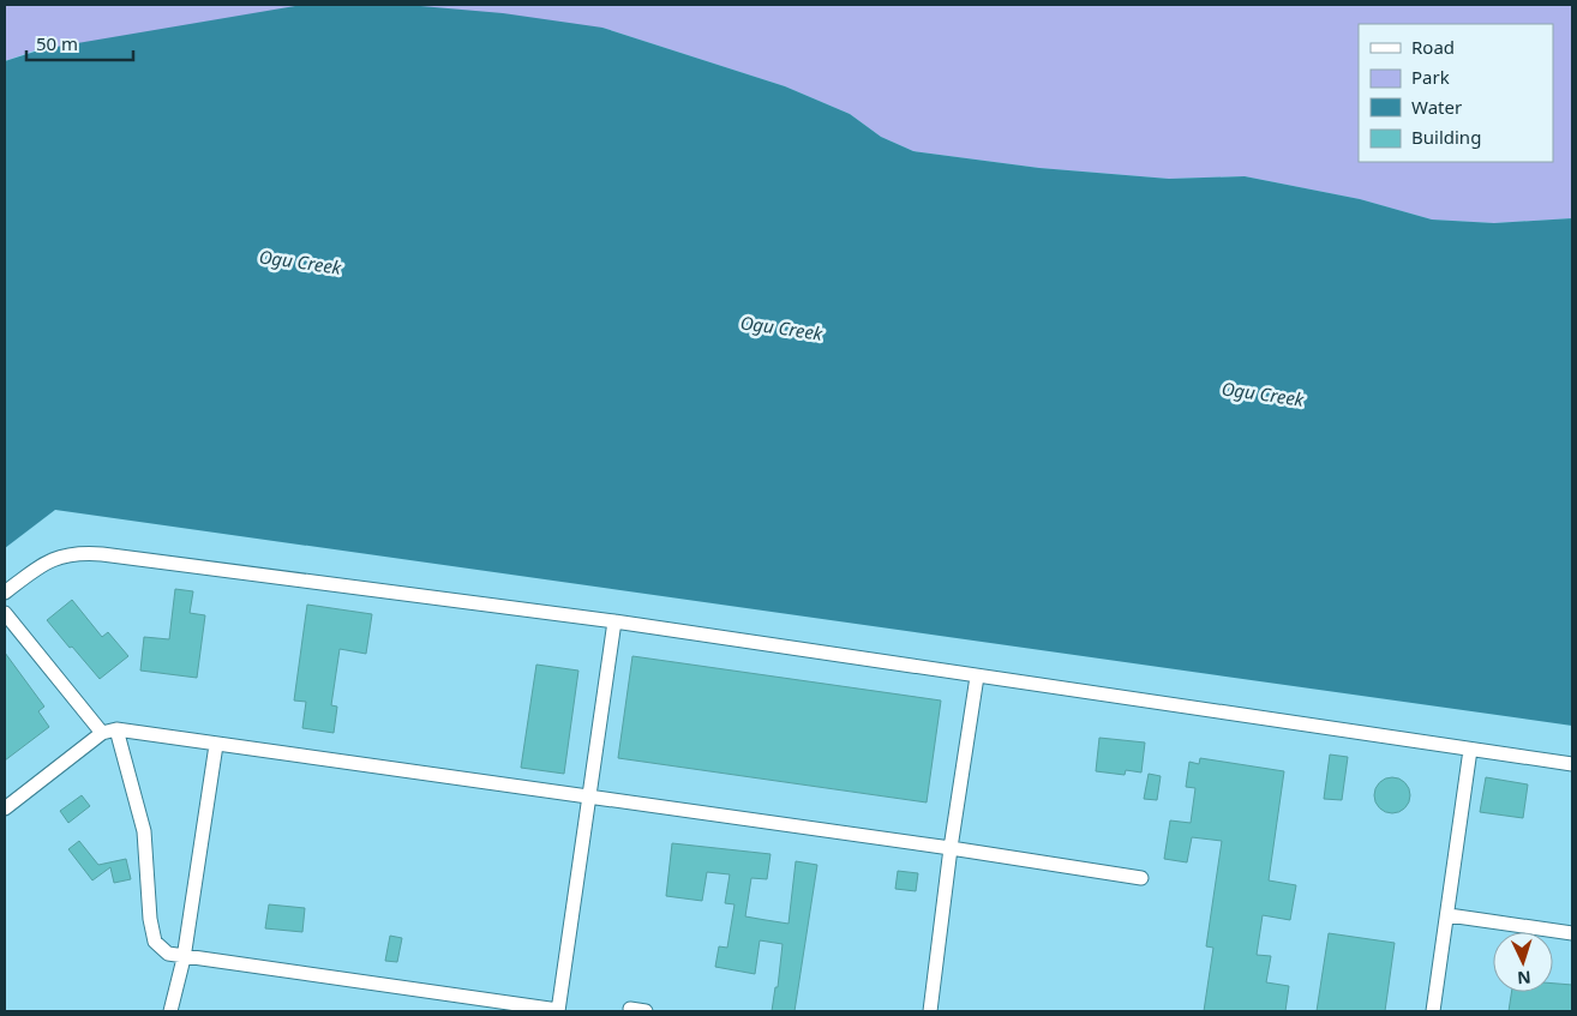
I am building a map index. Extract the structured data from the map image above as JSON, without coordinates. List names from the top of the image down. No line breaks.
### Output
{"water":["Ogu Creek"],"legend":["Road","Park","Water","Building"],"scale_bar":"50 m","north":"bottom"}
